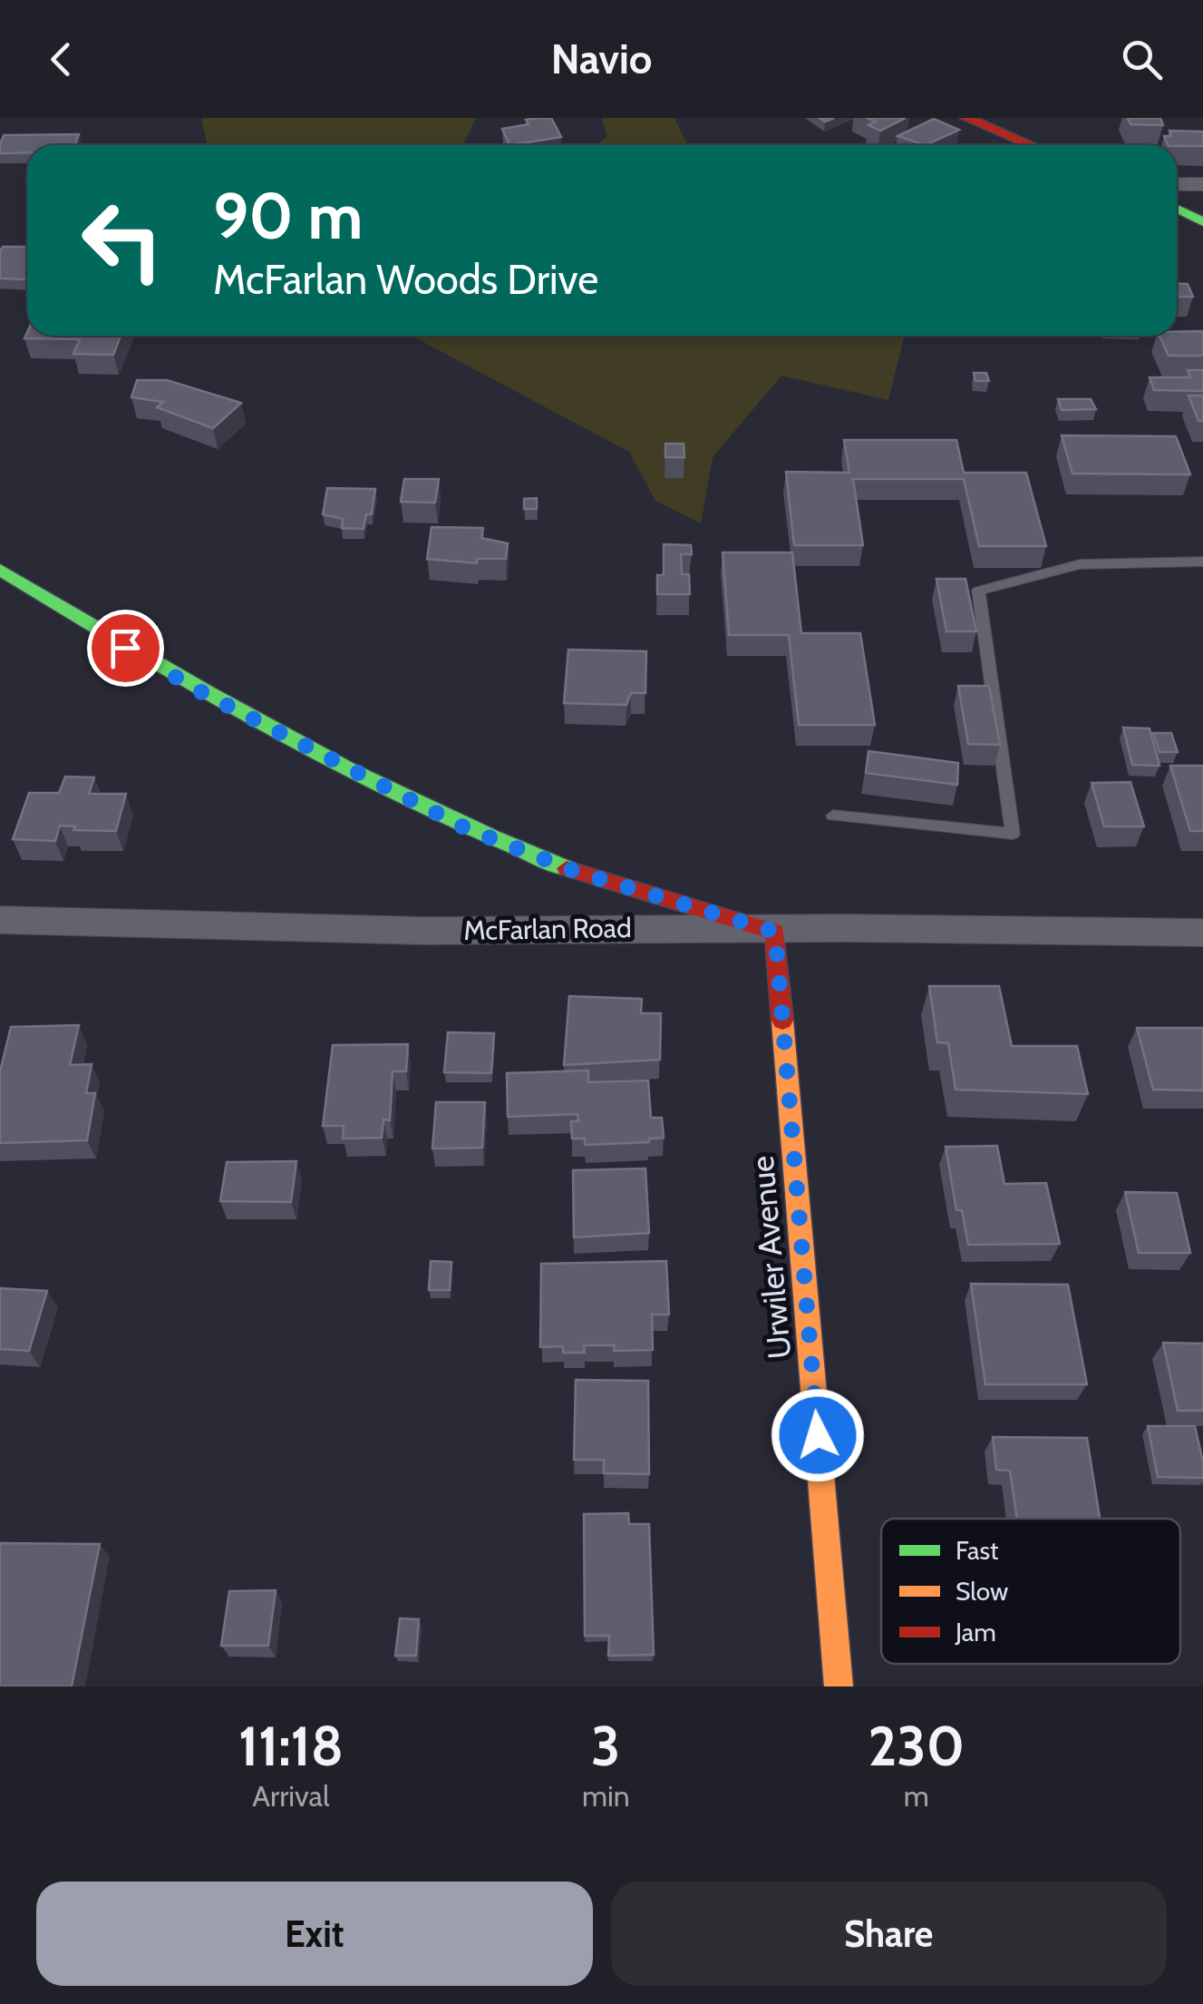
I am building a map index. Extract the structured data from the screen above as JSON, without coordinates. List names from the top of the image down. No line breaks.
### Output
{"streets":{"street":["McFarlan Road","Urwiler Avenue"]},"crossings":[["McFarlan Road","Urwiler Avenue"]],"legend":["Fast","Slow","Jam"],"page":{"header":"Navio","turn":["90 m","McFarlan Woods Drive"],"eta":["11:18","Arrival","3","min","230","m"],"buttons":["Exit","Share"]}}
